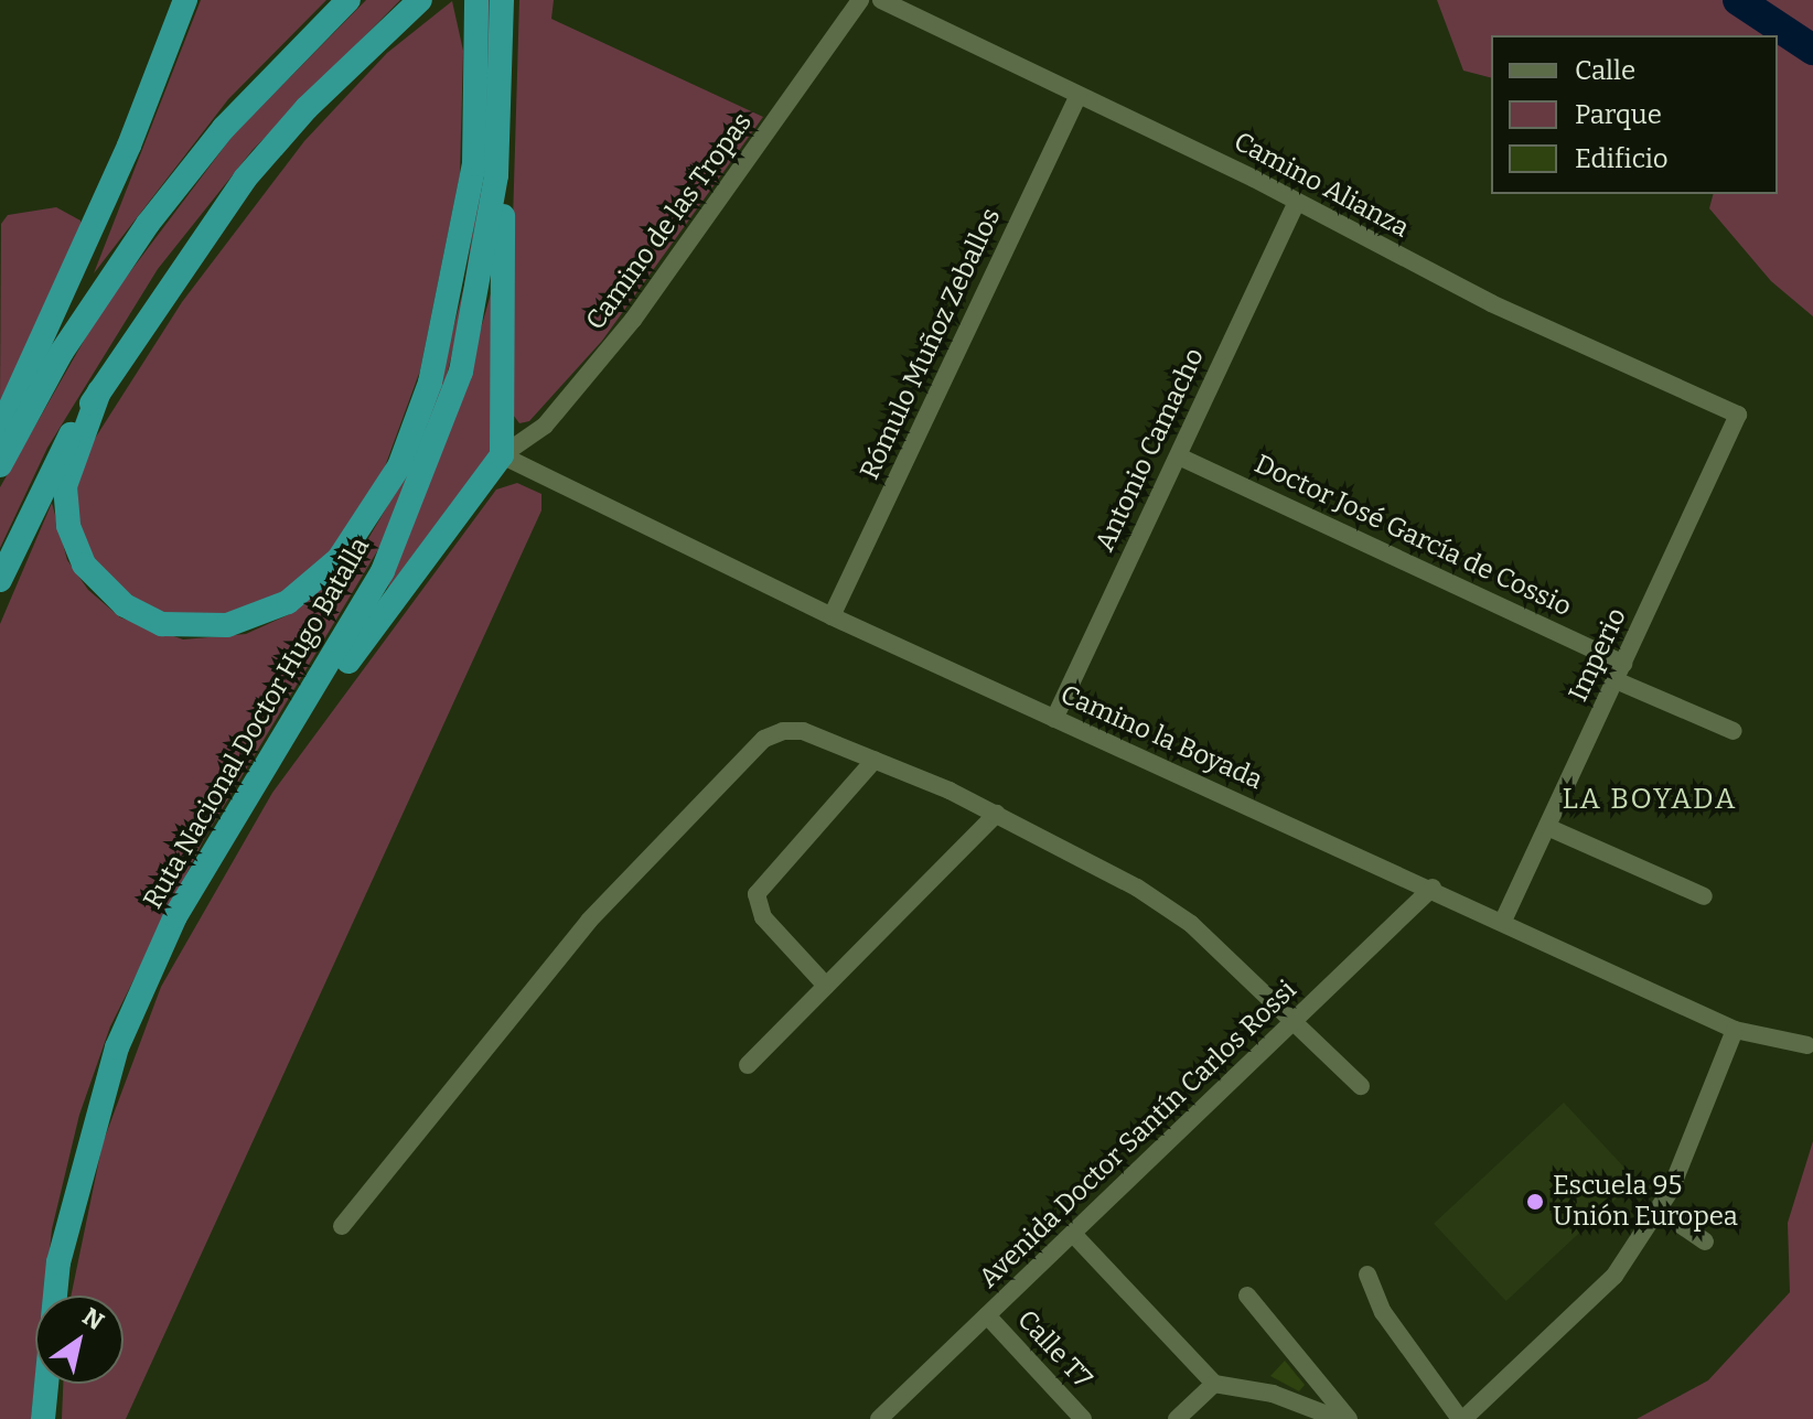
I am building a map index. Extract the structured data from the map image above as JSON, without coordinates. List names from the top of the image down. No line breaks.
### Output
{"streets":{"highway":["Ruta Nacional Doctor Hugo Batalla"],"street":["Camino Alianza","Camino de las Tropas","Rómulo Muñoz Zeballos","Antonio Camacho","Doctor José García de Cossio","Imperio","Camino la Boyada","Avenida Doctor Santín Carlos Rossi","Calle T7"]},"crossings":[["Camino Alianza","Rómulo Muñoz Zeballos"],["Camino Alianza","Antonio Camacho"],["Camino Alianza","Imperio"],["Camino de las Tropas","Camino la Boyada"],["Rómulo Muñoz Zeballos","Camino la Boyada"],["Antonio Camacho","Doctor José García de Cossio"],["Antonio Camacho","Camino la Boyada"],["Doctor José García de Cossio","Imperio"],["Imperio","Camino la Boyada"],["Camino la Boyada","Avenida Doctor Santín Carlos Rossi"],["Avenida Doctor Santín Carlos Rossi","Calle T7"]],"districts":["LA BOYADA"],"places":["Escuela 95 Unión Europea"],"legend":["Calle","Parque","Edificio"],"north":"top right"}
